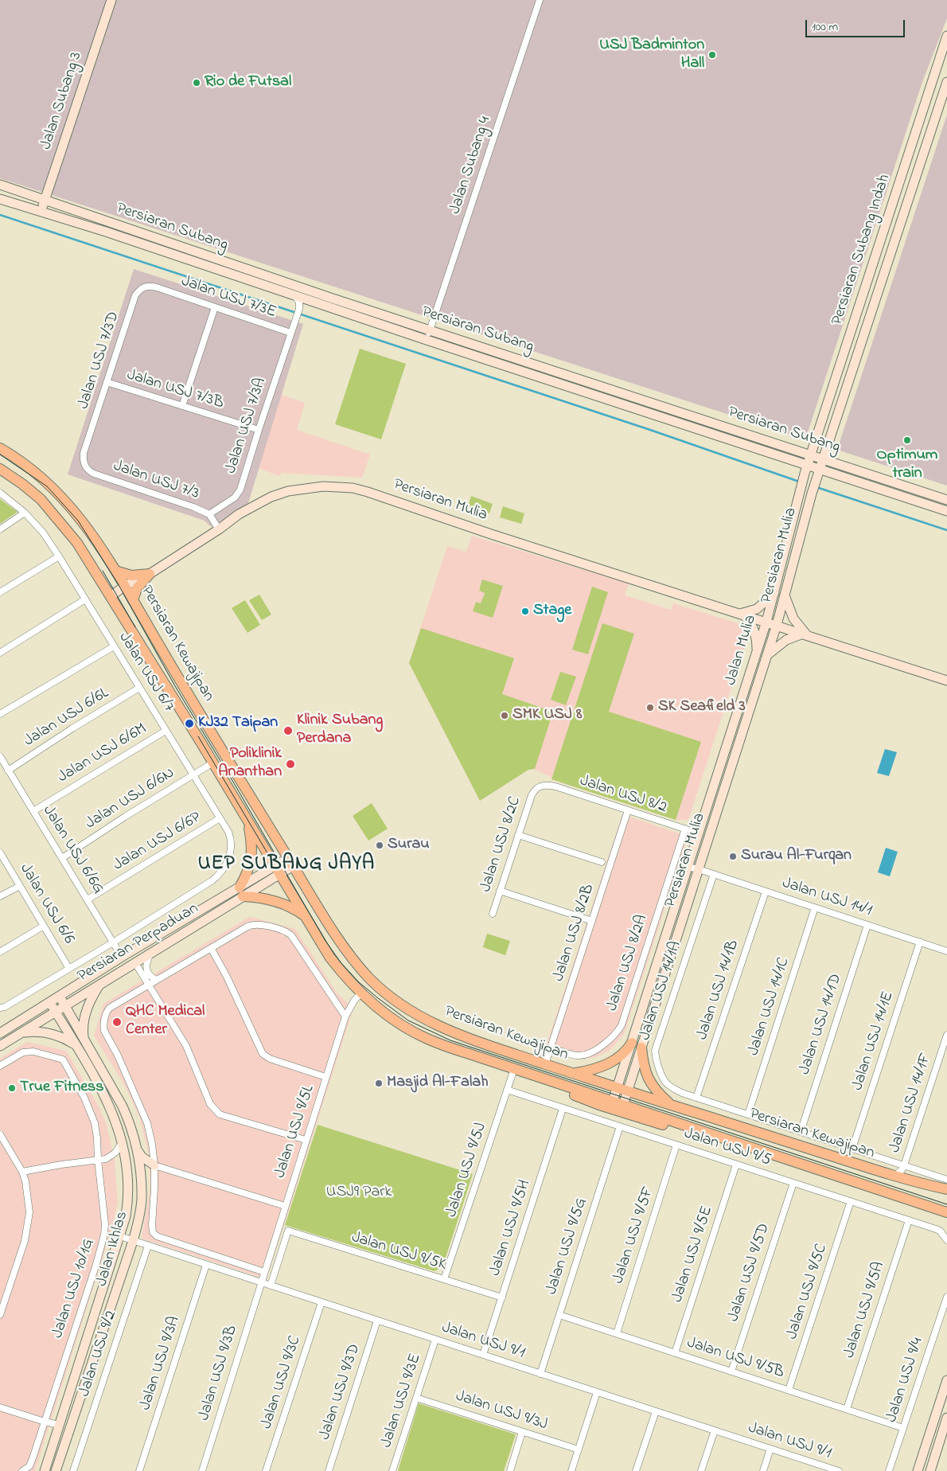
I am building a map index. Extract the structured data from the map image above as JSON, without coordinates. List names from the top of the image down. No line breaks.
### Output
{"streets":{"main road":["Persiaran Kewajipan"],"street":["Jalan Subang 3","Jalan Subang 4","Persiaran Subang","Persiaran Subang Indah","Jalan USJ 7/3E","Jalan USJ 7/3D","Jalan USJ 7/3B","Jalan USJ 7/3A","Jalan USJ 7/3","Persiaran Mulia","Jalan Mulia","Jalan USJ 6/7","Jalan USJ 6/6L","Jalan USJ 6/6M","Jalan USJ 8/2","Jalan USJ 6/6N","Jalan USJ 6/6P","Jalan USJ 8/2C","Jalan USJ 6/6G","Jalan USJ 14/1","Jalan USJ 6/6","Jalan USJ 8/2B","Persiaran Perpaduan","Jalan USJ 8/2A","Jalan USJ 14/1B","Jalan USJ 14/1A","Jalan USJ 14/1C","Jalan USJ 14/1D","Jalan USJ 14/1E","Jalan USJ 14/1F","Jalan USJ 9/5L","Jalan USJ 9/5","Jalan USJ 9/5J","Jalan USJ 9/5H","Jalan USJ 9/5F","Jalan USJ 9/5G","Jalan Ikhlas","Jalan USJ 9/5K","Jalan USJ 9/5E","Jalan USJ 9/5D","Jalan USJ 10/1G","Jalan USJ 9/5C","Jalan USJ 9/5A","Jalan USJ 9/1","Jalan USJ 9/2","Jalan USJ 9/5B","Jalan USJ 9/3A","Jalan USJ 9/3B","Jalan USJ 9/4","Jalan USJ 9/3C","Jalan USJ 9/3D","Jalan USJ 9/3E","Jalan USJ 9/3J"]},"crossings":[["Jalan Subang 3","Persiaran Subang"],["Jalan Subang 4","Persiaran Subang"],["Persiaran Subang","Persiaran Subang Indah"],["Persiaran Subang","Persiaran Mulia"],["Persiaran Subang","Jalan Mulia"],["Persiaran Subang Indah","Persiaran Mulia"],["Persiaran Subang Indah","Jalan Mulia"],["Jalan USJ 7/3E","Jalan USJ 7/3D"],["Jalan USJ 7/3E","Jalan USJ 7/3A"],["Jalan USJ 7/3D","Jalan USJ 7/3B"],["Jalan USJ 7/3D","Jalan USJ 7/3"],["Jalan USJ 7/3B","Jalan USJ 7/3A"],["Jalan USJ 7/3A","Jalan USJ 7/3"],["Jalan USJ 7/3","Persiaran Mulia"],["Persiaran Mulia","Persiaran Kewajipan"],["Persiaran Mulia","Jalan Mulia"],["Persiaran Mulia","Jalan USJ 8/2"],["Persiaran Mulia","Jalan USJ 14/1"],["Persiaran Kewajipan","Jalan USJ 6/6N"],["Persiaran Kewajipan","Jalan USJ 8/2B"],["Persiaran Kewajipan","Persiaran Perpaduan"],["Persiaran Kewajipan","Jalan USJ 14/1F"],["Persiaran Kewajipan","Jalan USJ 9/5L"],["Persiaran Kewajipan","Jalan USJ 9/5J"],["Jalan Mulia","Jalan USJ 8/2"],["Jalan USJ 6/7","Jalan USJ 6/6L"],["Jalan USJ 6/7","Jalan USJ 6/6M"],["Jalan USJ 6/7","Jalan USJ 6/6N"],["Jalan USJ 6/7","Jalan USJ 6/6P"],["Jalan USJ 6/7","Jalan USJ 6/6G"],["Jalan USJ 6/7","Jalan USJ 6/6"],["Jalan USJ 6/6L","Jalan USJ 6/6G"],["Jalan USJ 6/6M","Jalan USJ 6/6G"],["Jalan USJ 8/2","Jalan USJ 8/2C"],["Jalan USJ 8/2","Jalan USJ 8/2B"],["Jalan USJ 8/2","Jalan USJ 8/2A"],["Jalan USJ 6/6N","Jalan USJ 6/6G"],["Jalan USJ 6/6P","Jalan USJ 6/6G"],["Jalan USJ 6/6G","Persiaran Perpaduan"],["Jalan USJ 14/1","Jalan USJ 14/1B"],["Jalan USJ 14/1","Jalan USJ 14/1A"],["Jalan USJ 14/1","Jalan USJ 14/1C"],["Jalan USJ 14/1","Jalan USJ 14/1D"],["Jalan USJ 14/1","Jalan USJ 14/1E"],["Jalan USJ 8/2B","Jalan USJ 8/2A"],["Persiaran Perpaduan","Jalan Ikhlas"],["Jalan USJ 14/1B","Jalan USJ 14/1A"],["Jalan USJ 14/1A","Jalan USJ 14/1C"],["Jalan USJ 14/1A","Jalan USJ 14/1D"],["Jalan USJ 14/1A","Jalan USJ 14/1E"],["Jalan USJ 14/1A","Jalan USJ 14/1F"],["Jalan USJ 9/5L","Jalan USJ 9/1"],["Jalan USJ 9/5L","Jalan USJ 9/3B"],["Jalan USJ 9/5","Jalan USJ 9/5J"],["Jalan USJ 9/5","Jalan USJ 9/5H"],["Jalan USJ 9/5","Jalan USJ 9/5F"],["Jalan USJ 9/5","Jalan USJ 9/5G"],["Jalan USJ 9/5","Jalan USJ 9/5E"],["Jalan USJ 9/5","Jalan USJ 9/5D"],["Jalan USJ 9/5","Jalan USJ 9/5C"],["Jalan USJ 9/5","Jalan USJ 9/5A"],["Jalan USJ 9/5J","Jalan USJ 9/5K"],["Jalan USJ 9/5H","Jalan USJ 9/5K"],["Jalan USJ 9/5H","Jalan USJ 9/1"],["Jalan USJ 9/5F","Jalan USJ 9/5B"],["Jalan USJ 9/5G","Jalan USJ 9/1"],["Jalan USJ 9/5G","Jalan USJ 9/5B"],["Jalan Ikhlas","Jalan USJ 9/1"],["Jalan USJ 9/5K","Jalan USJ 9/1"],["Jalan USJ 9/5E","Jalan USJ 9/5B"],["Jalan USJ 9/5D","Jalan USJ 9/5B"],["Jalan USJ 9/5C","Jalan USJ 9/5B"],["Jalan USJ 9/5A","Jalan USJ 9/5B"],["Jalan USJ 9/1","Jalan USJ 9/2"],["Jalan USJ 9/1","Jalan USJ 9/3A"],["Jalan USJ 9/1","Jalan USJ 9/3B"],["Jalan USJ 9/1","Jalan USJ 9/3C"],["Jalan USJ 9/1","Jalan USJ 9/3D"],["Jalan USJ 9/1","Jalan USJ 9/3E"],["Jalan USJ 9/5B","Jalan USJ 9/4"],["Jalan USJ 9/3E","Jalan USJ 9/3J"]],"districts":["UEP SUBANG JAYA"],"parks":["USJ9 Park"],"places":["USJ Badminton Hall","Rio de Futsal","Optimum train","Stage","SK Seafield 3","SMK USJ 8","KJ32 Taipan","Klinik Subang Perdana","Poliklinik Ananthan","Surau","Surau Al-Furqan","QHC Medical Center","Masjid Al-Falah","True Fitness"],"scale_bar":"100 m"}
